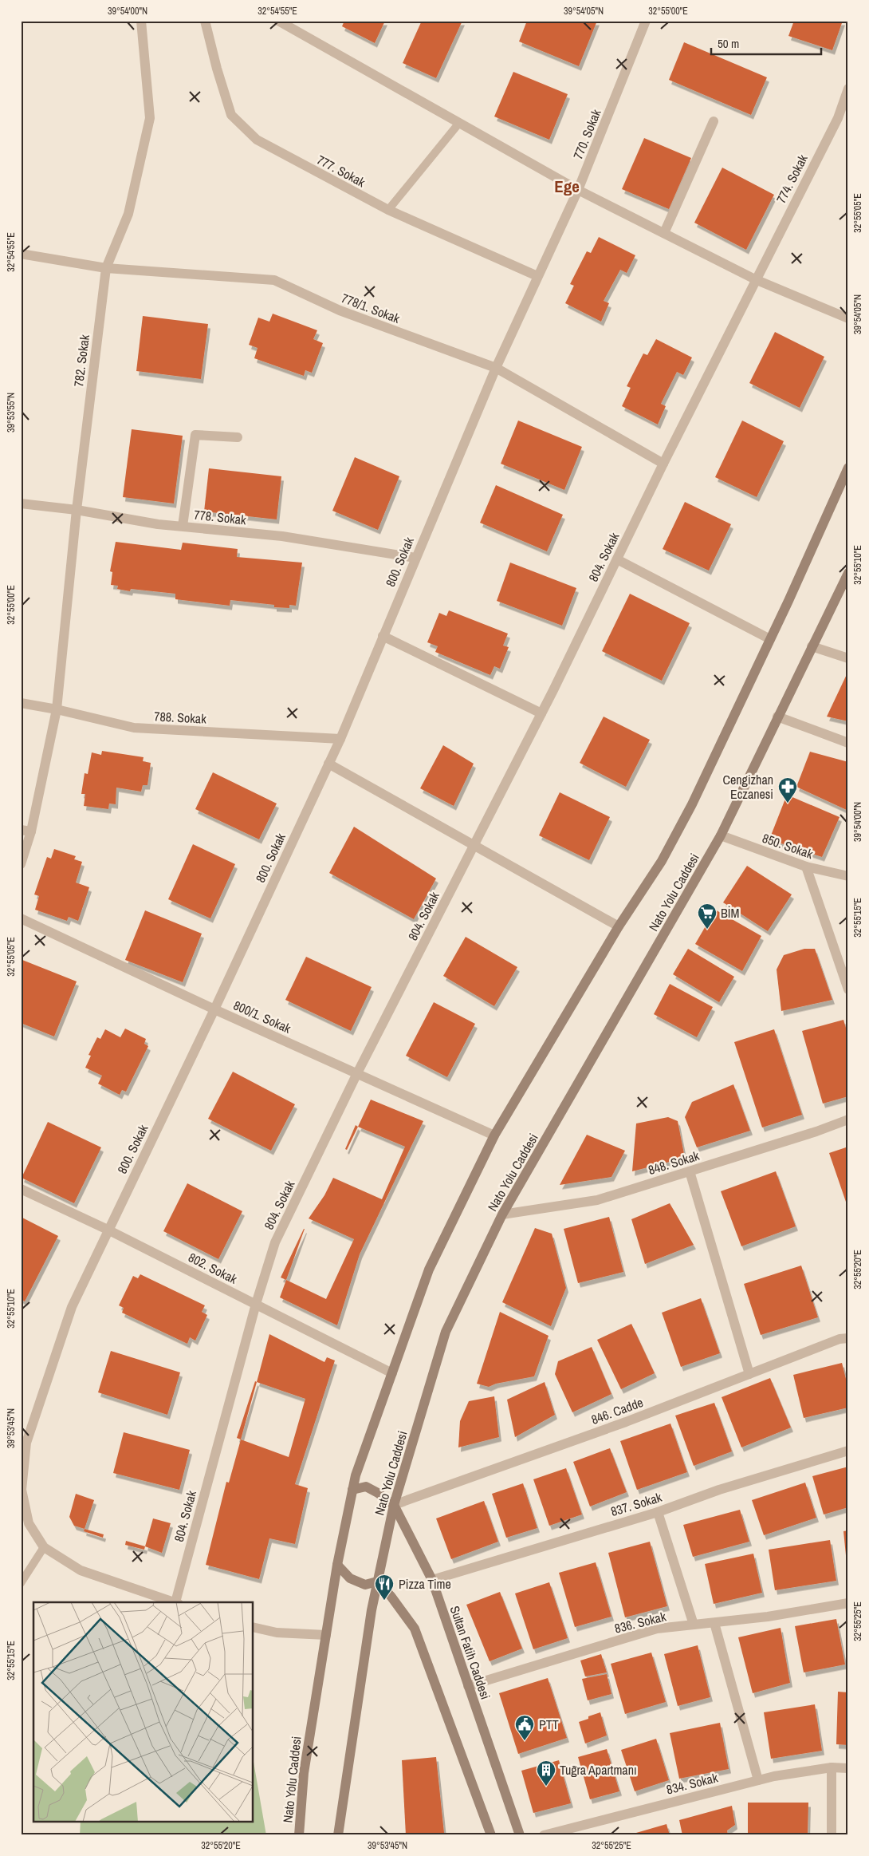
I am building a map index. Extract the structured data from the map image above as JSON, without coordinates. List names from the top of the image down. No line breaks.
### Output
{"streets":{"main road":["Nato Yolu Caddesi","Sultan Fatih Caddesi"],"street":["770. Sokak","777. Sokak","774. Sokak","778/1. Sokak","782. Sokak","778. Sokak","804. Sokak","800. Sokak","788. Sokak","850. Sokak","800/1. Sokak","848. Sokak","802. Sokak","846. Cadde","837. Sokak","836. Sokak","834. Sokak"]},"crossings":[["770. Sokak","777. Sokak"],["770. Sokak","800. Sokak"],["777. Sokak","800. Sokak"],["774. Sokak","804. Sokak"],["778/1. Sokak","782. Sokak"],["778/1. Sokak","804. Sokak"],["778/1. Sokak","800. Sokak"],["782. Sokak","778. Sokak"],["782. Sokak","788. Sokak"],["778. Sokak","800. Sokak"],["804. Sokak","800/1. Sokak"],["804. Sokak","802. Sokak"],["800. Sokak","788. Sokak"],["800. Sokak","800/1. Sokak"],["800. Sokak","802. Sokak"],["850. Sokak","Nato Yolu Caddesi"],["Nato Yolu Caddesi","800/1. Sokak"],["Nato Yolu Caddesi","848. Sokak"],["Nato Yolu Caddesi","802. Sokak"],["Nato Yolu Caddesi","846. Cadde"],["Nato Yolu Caddesi","Sultan Fatih Caddesi"],["846. Cadde","Sultan Fatih Caddesi"],["837. Sokak","Sultan Fatih Caddesi"],["836. Sokak","Sultan Fatih Caddesi"]],"districts":["Ege"],"places":{"pharmacy":["Cengizhan Eczanesi"],"supermarket":["BİM"],"restaurant":["Pizza Time"],"public building":["PTT"],"building":["Tuğra Apartmanı"]},"scale_bar":"50 m","coordinates":["39°54'00\"N","32°54'55\"E","39°54'05\"N","32°55'00\"E","32°55'05\"E","39°53'55\"N","32°55'10\"E","32°55'15\"E","32°55'20\"E","39°53'45\"N","32°55'25\"E"]}
